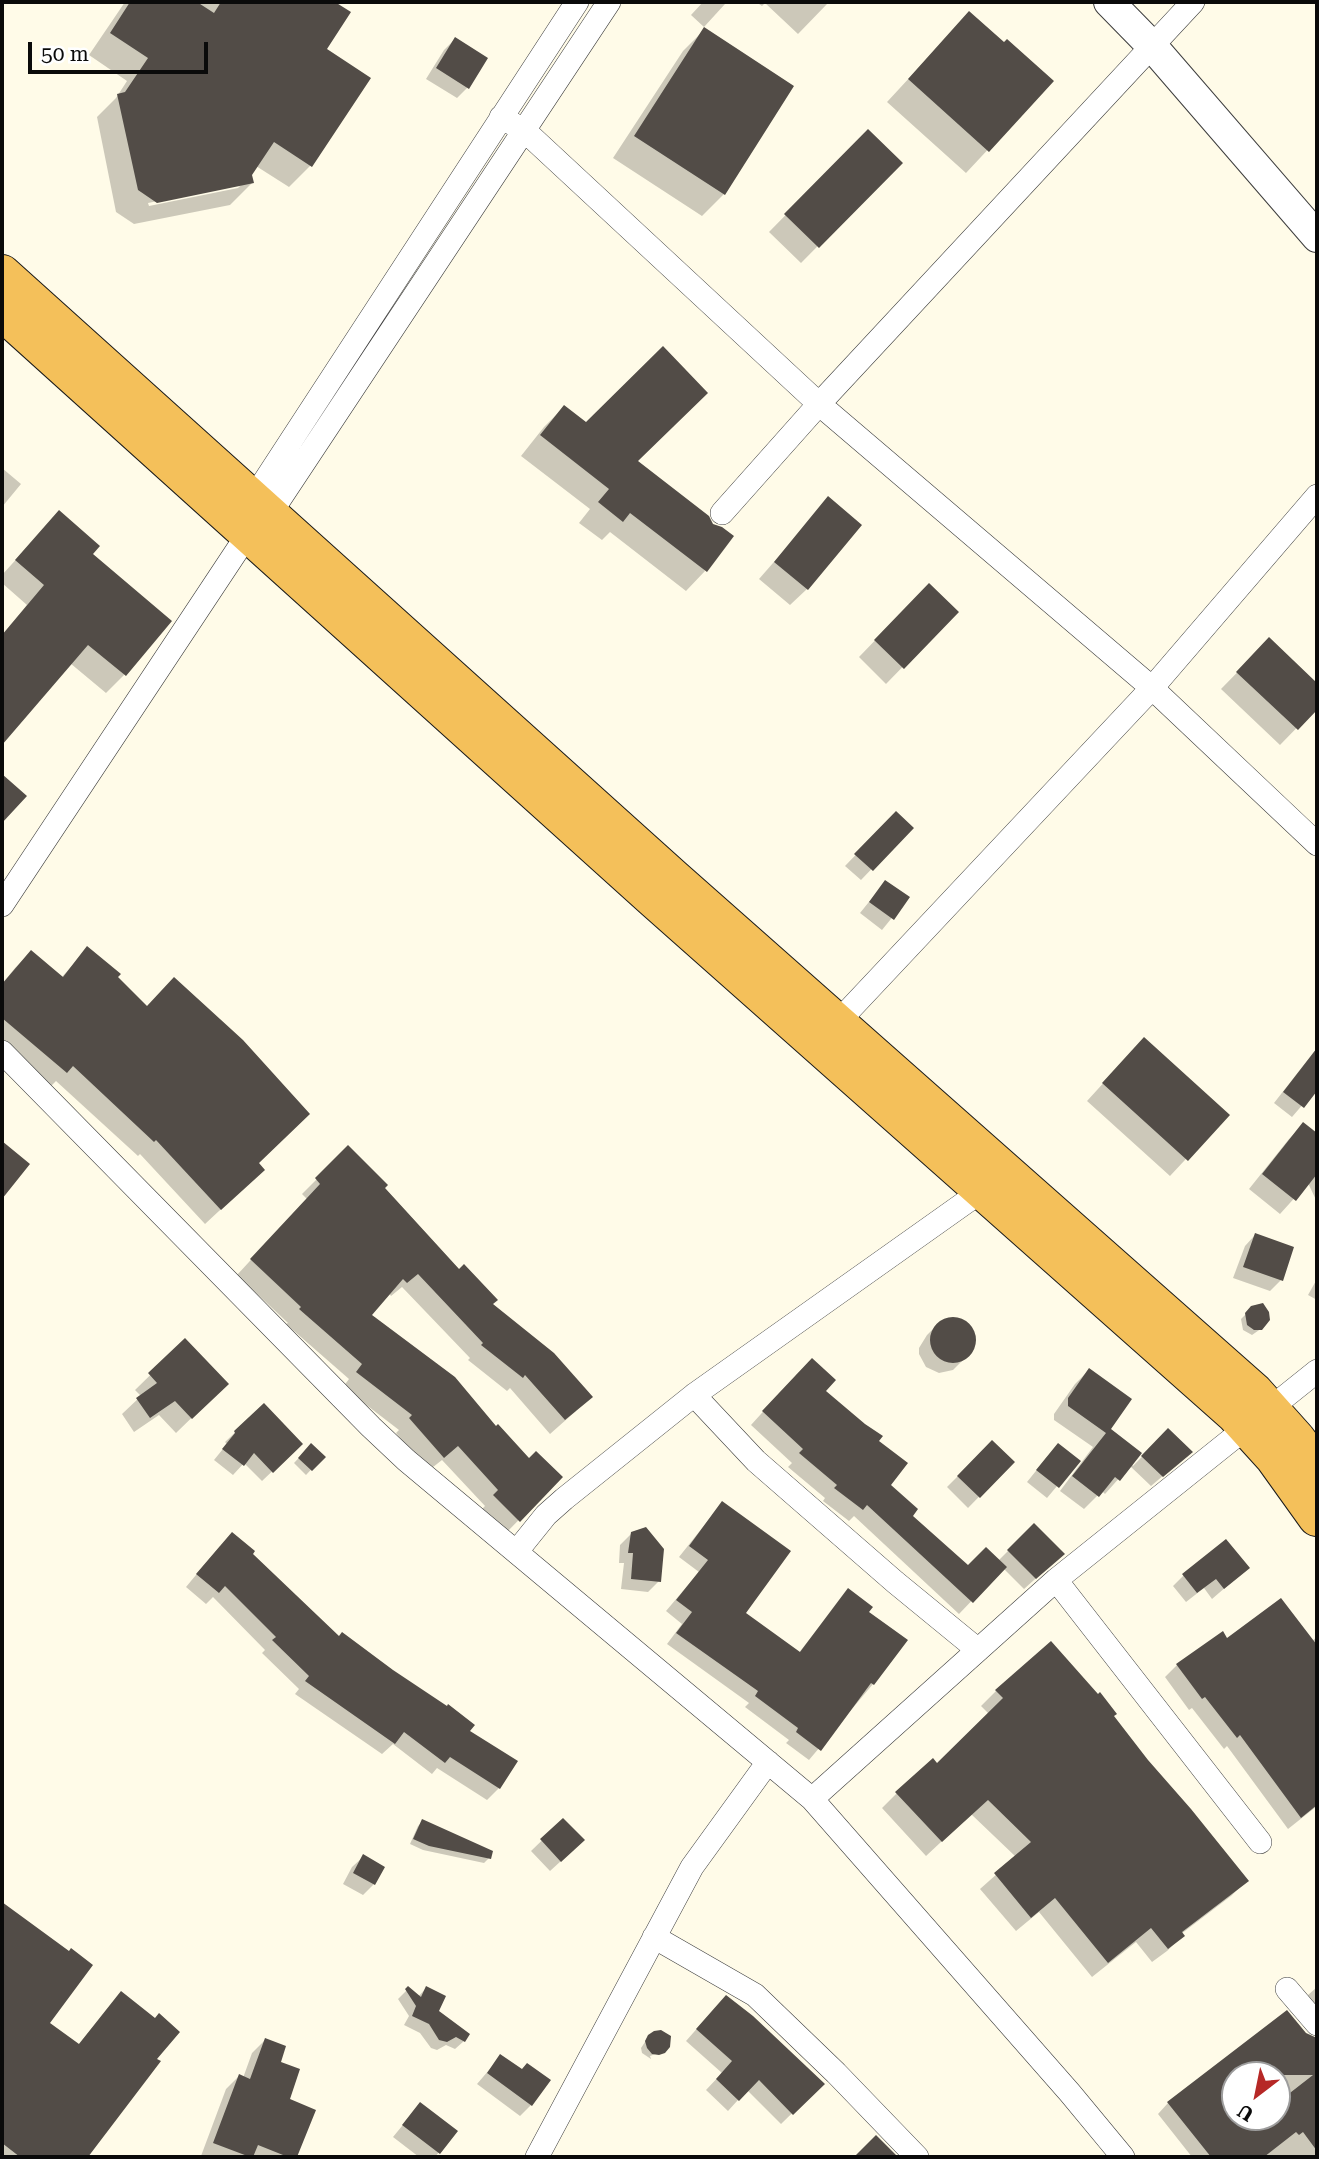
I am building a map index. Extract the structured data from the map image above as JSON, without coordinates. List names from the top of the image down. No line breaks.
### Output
{"scale_bar":"50 m","north":"bottom left"}
